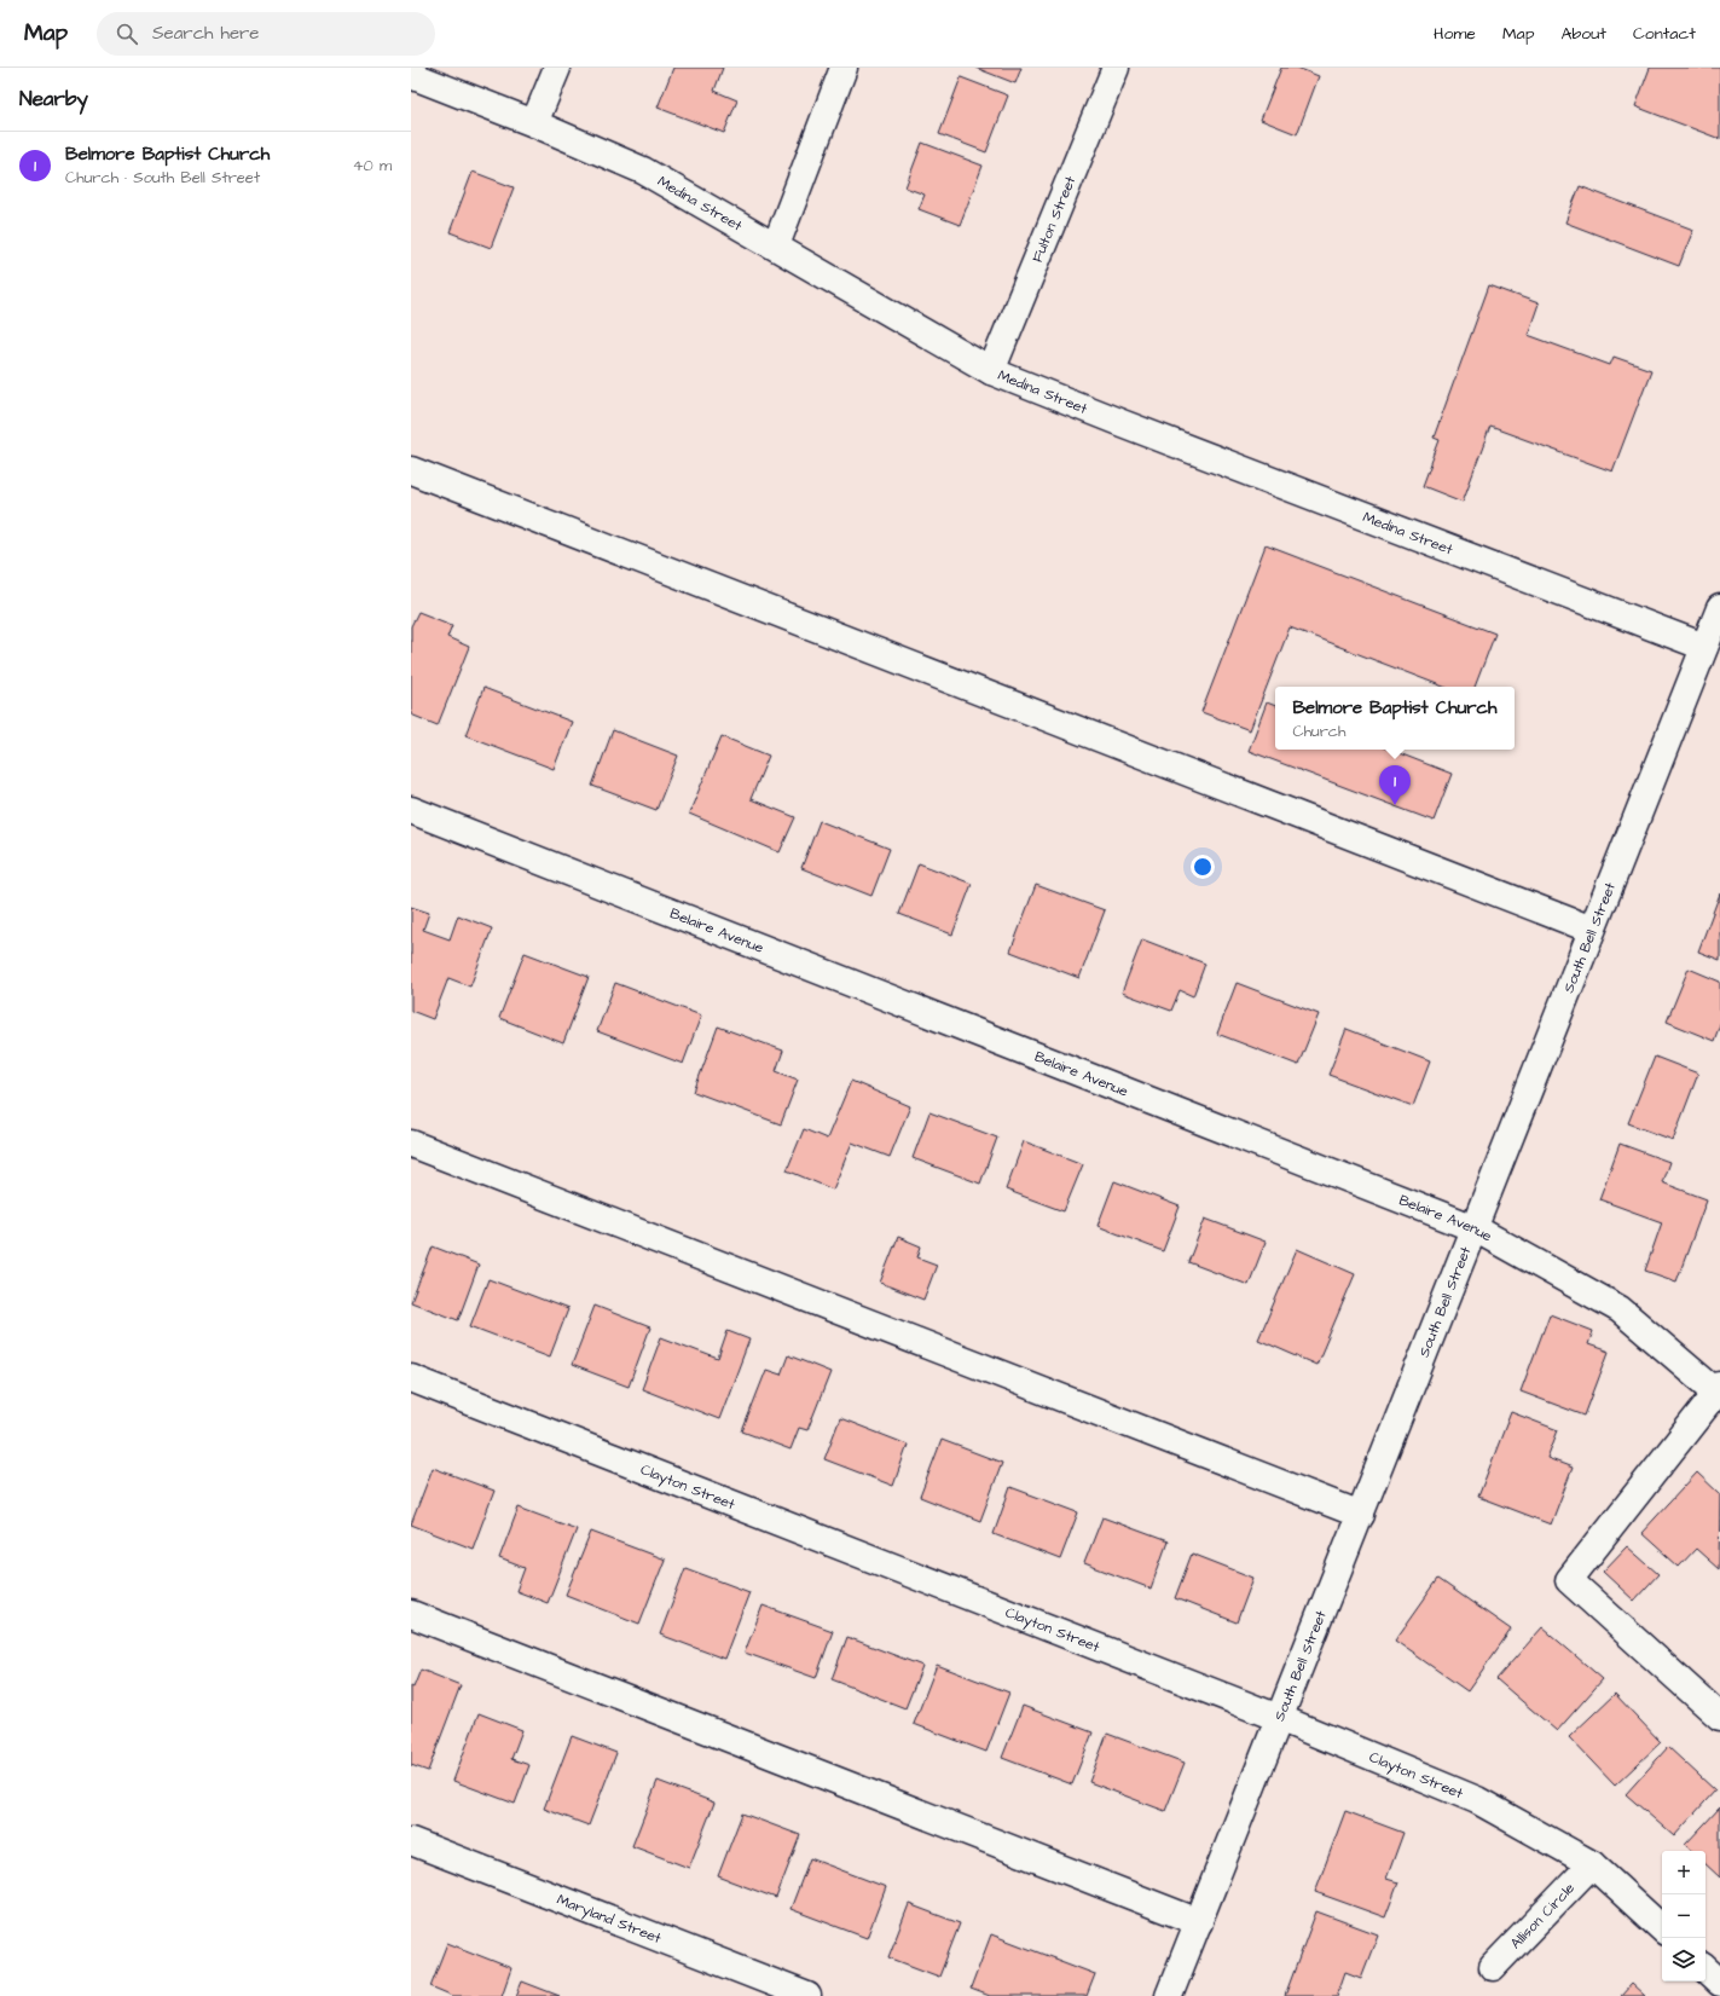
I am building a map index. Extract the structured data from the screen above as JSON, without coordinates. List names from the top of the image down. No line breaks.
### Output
{"streets":{"street":["Medina Street","Fulton Street","Belaire Avenue","South Bell Street","Clayton Street","Allison Circle","Maryland Street"]},"crossings":[["Medina Street","Fulton Street"],["Medina Street","South Bell Street"],["Belaire Avenue","South Bell Street"],["South Bell Street","Clayton Street"],["Clayton Street","Allison Circle"]],"page":{"header":"Map","search":"Search here","nav":["Home","Map","About","Contact"],"heading":"Nearby","list":[{"mark":"1","name":"Belmore Baptist Church","note":"Church · South Bell Street","value":"40 m"}],"popup":["Belmore Baptist Church","Church"],"pins":"1","map_buttons":["+","−"]}}
